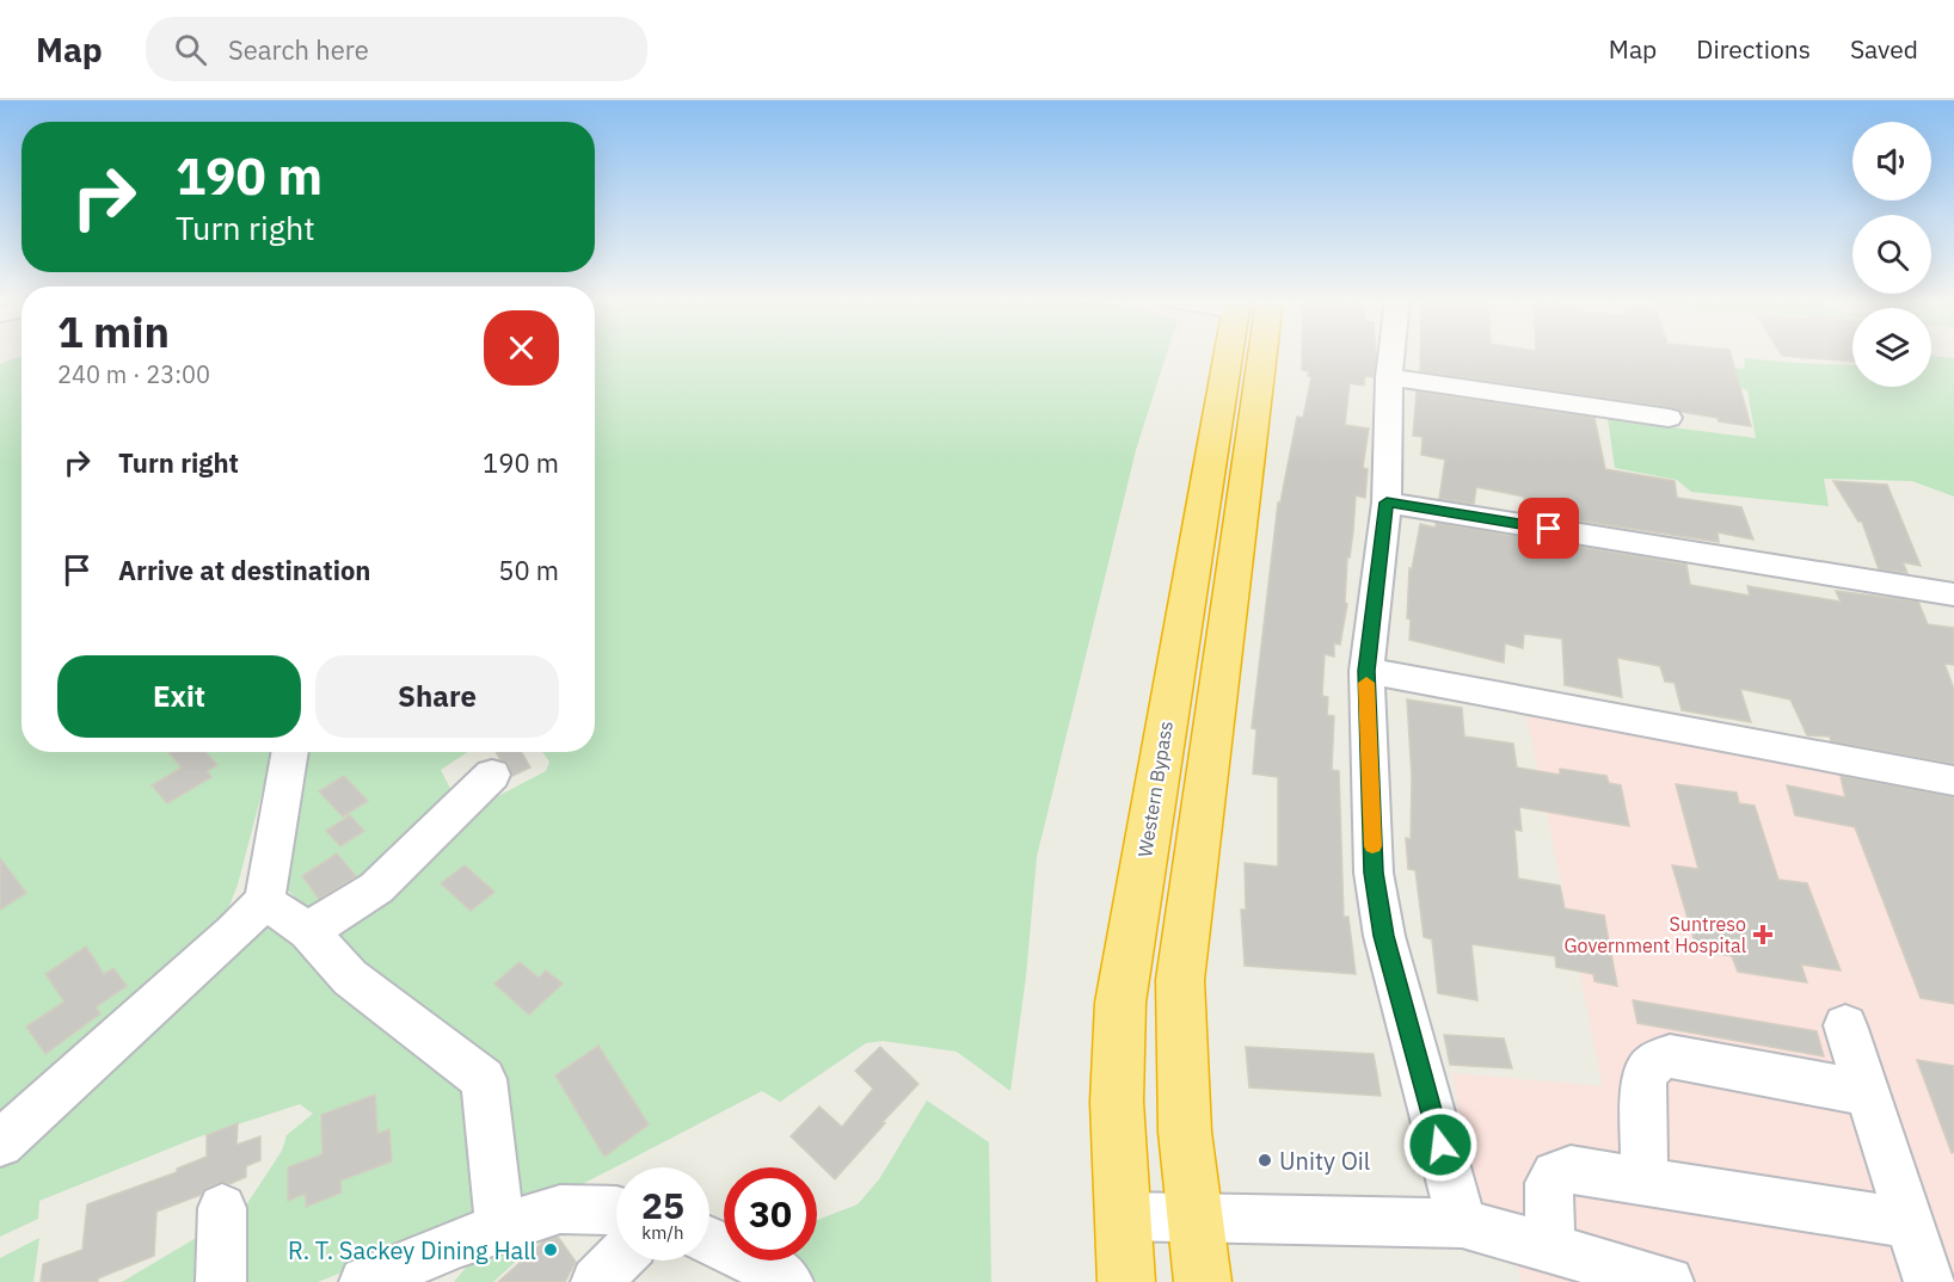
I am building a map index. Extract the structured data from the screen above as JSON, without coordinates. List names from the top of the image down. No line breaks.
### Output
{"streets":{"highway":["Western Bypass"]},"places":{"health":["Suntreso Government Hospital"],"other":["Unity Oil","R. T. Sackey Dining Hall"]},"page":{"header":"Map","search":"Search here","nav":["Map","Directions","Saved"],"turn":["190 m","Turn right"],"heading":["1 min","240 m · 23:00"],"list":[{"name":"Turn right","value":"190 m"},{"name":"Arrive at destination","value":"50 m"}],"buttons":["Exit","Share"],"speed":"25 km/h","limit":"30"}}
